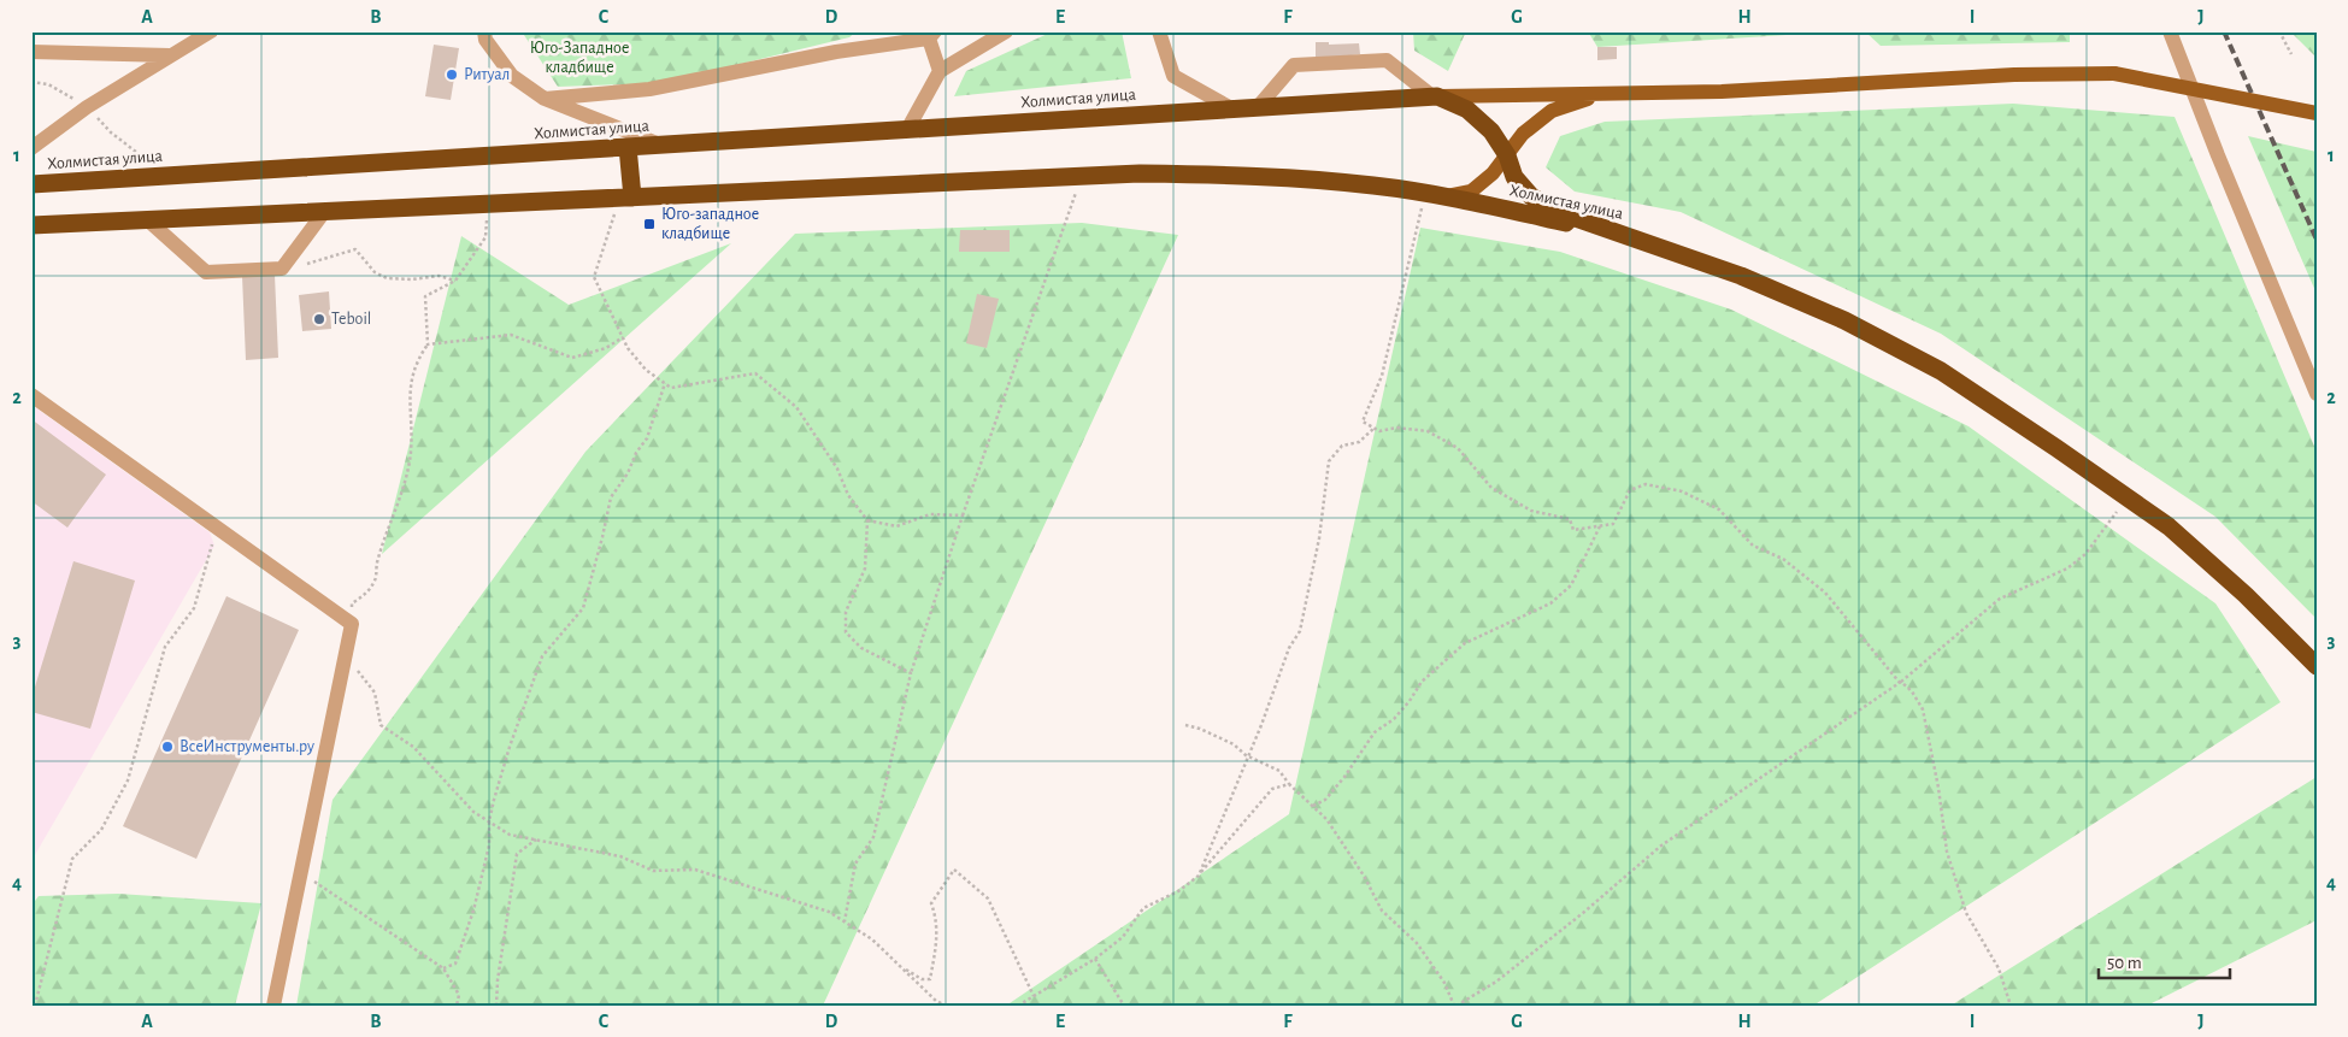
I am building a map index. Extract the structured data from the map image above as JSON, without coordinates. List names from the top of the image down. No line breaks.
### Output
{"streets":{"highway":["Холмистая улица"]},"parks":["Юго-Западное кладбище"],"places":{"other":["Ритуал","Teboil","ВсеИнструменты.ру"],"transit":["Юго-западное кладбище"]},"scale_bar":"50 m","grid":{"columns":["A","B","C","D","E","F","G","H","I","J"],"rows":["1","2","3","4"]}}
